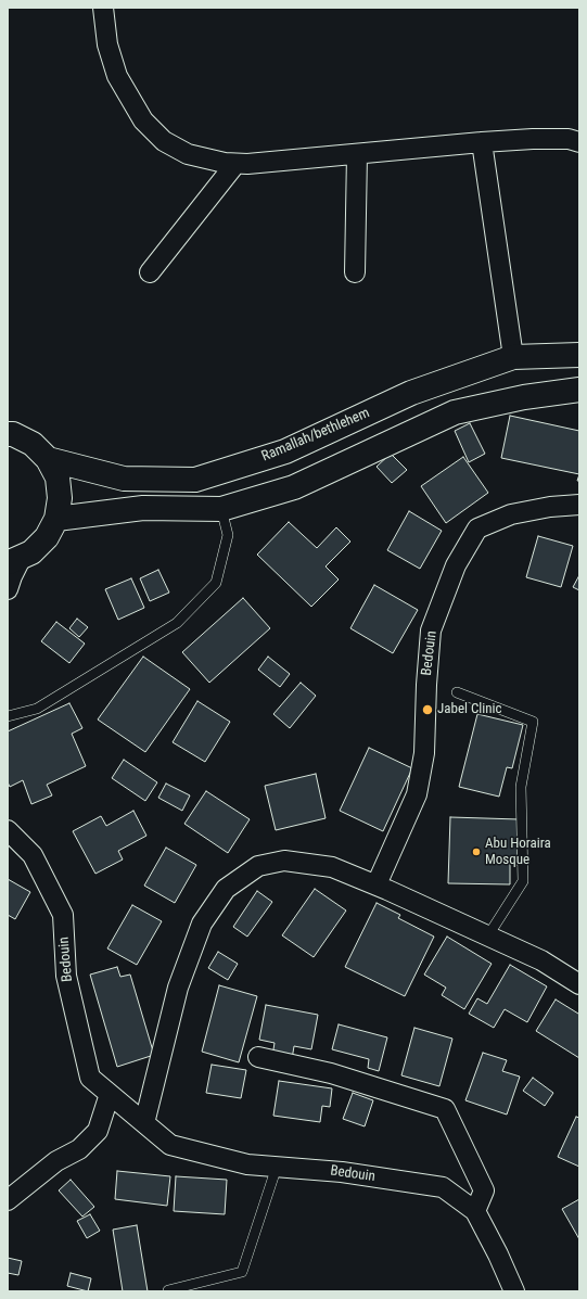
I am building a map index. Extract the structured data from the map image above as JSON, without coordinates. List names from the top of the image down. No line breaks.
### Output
{"streets":{"main road":["Ramallah/bethlehem"],"street":["Bedouin"]},"places":["Jabel Clinic","Abu Horaira Mosque"]}
